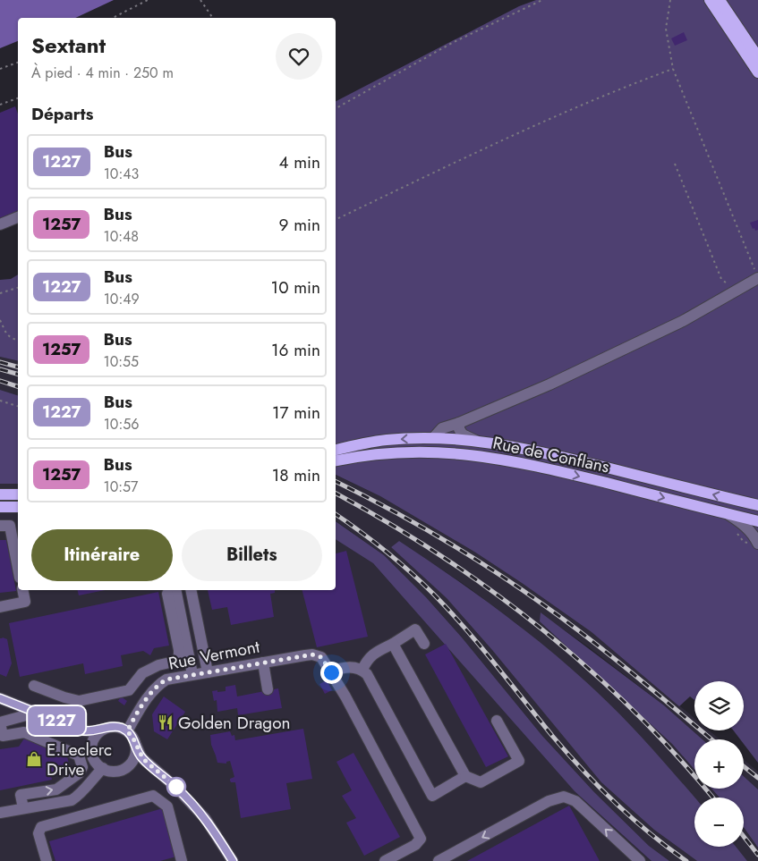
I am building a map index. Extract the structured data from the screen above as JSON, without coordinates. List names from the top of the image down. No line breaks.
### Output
{"streets":{"main road":["Rue de Conflans"],"street":["Rue Vermont"]},"places":{"restaurant":["Golden Dragon"],"shop":["E.Leclerc Drive"]},"lines":["bus line 1227"],"page":{"on_map":"1227","heading":[["Sextant","À pied · 4 min · 250 m"],"Départs"],"list":[{"mark":"1227","name":"Bus","note":"10:43","value":"4 min"},{"mark":"1257","name":"Bus","note":"10:48","value":"9 min"},{"mark":"1227","name":"Bus","note":"10:49","value":"10 min"},{"mark":"1257","name":"Bus","note":"10:55","value":"16 min"},{"mark":"1227","name":"Bus","note":"10:56","value":"17 min"},{"mark":"1257","name":"Bus","note":"10:57","value":"18 min"}],"buttons":["Itinéraire","Billets"],"map_buttons":["+","−"]}}
